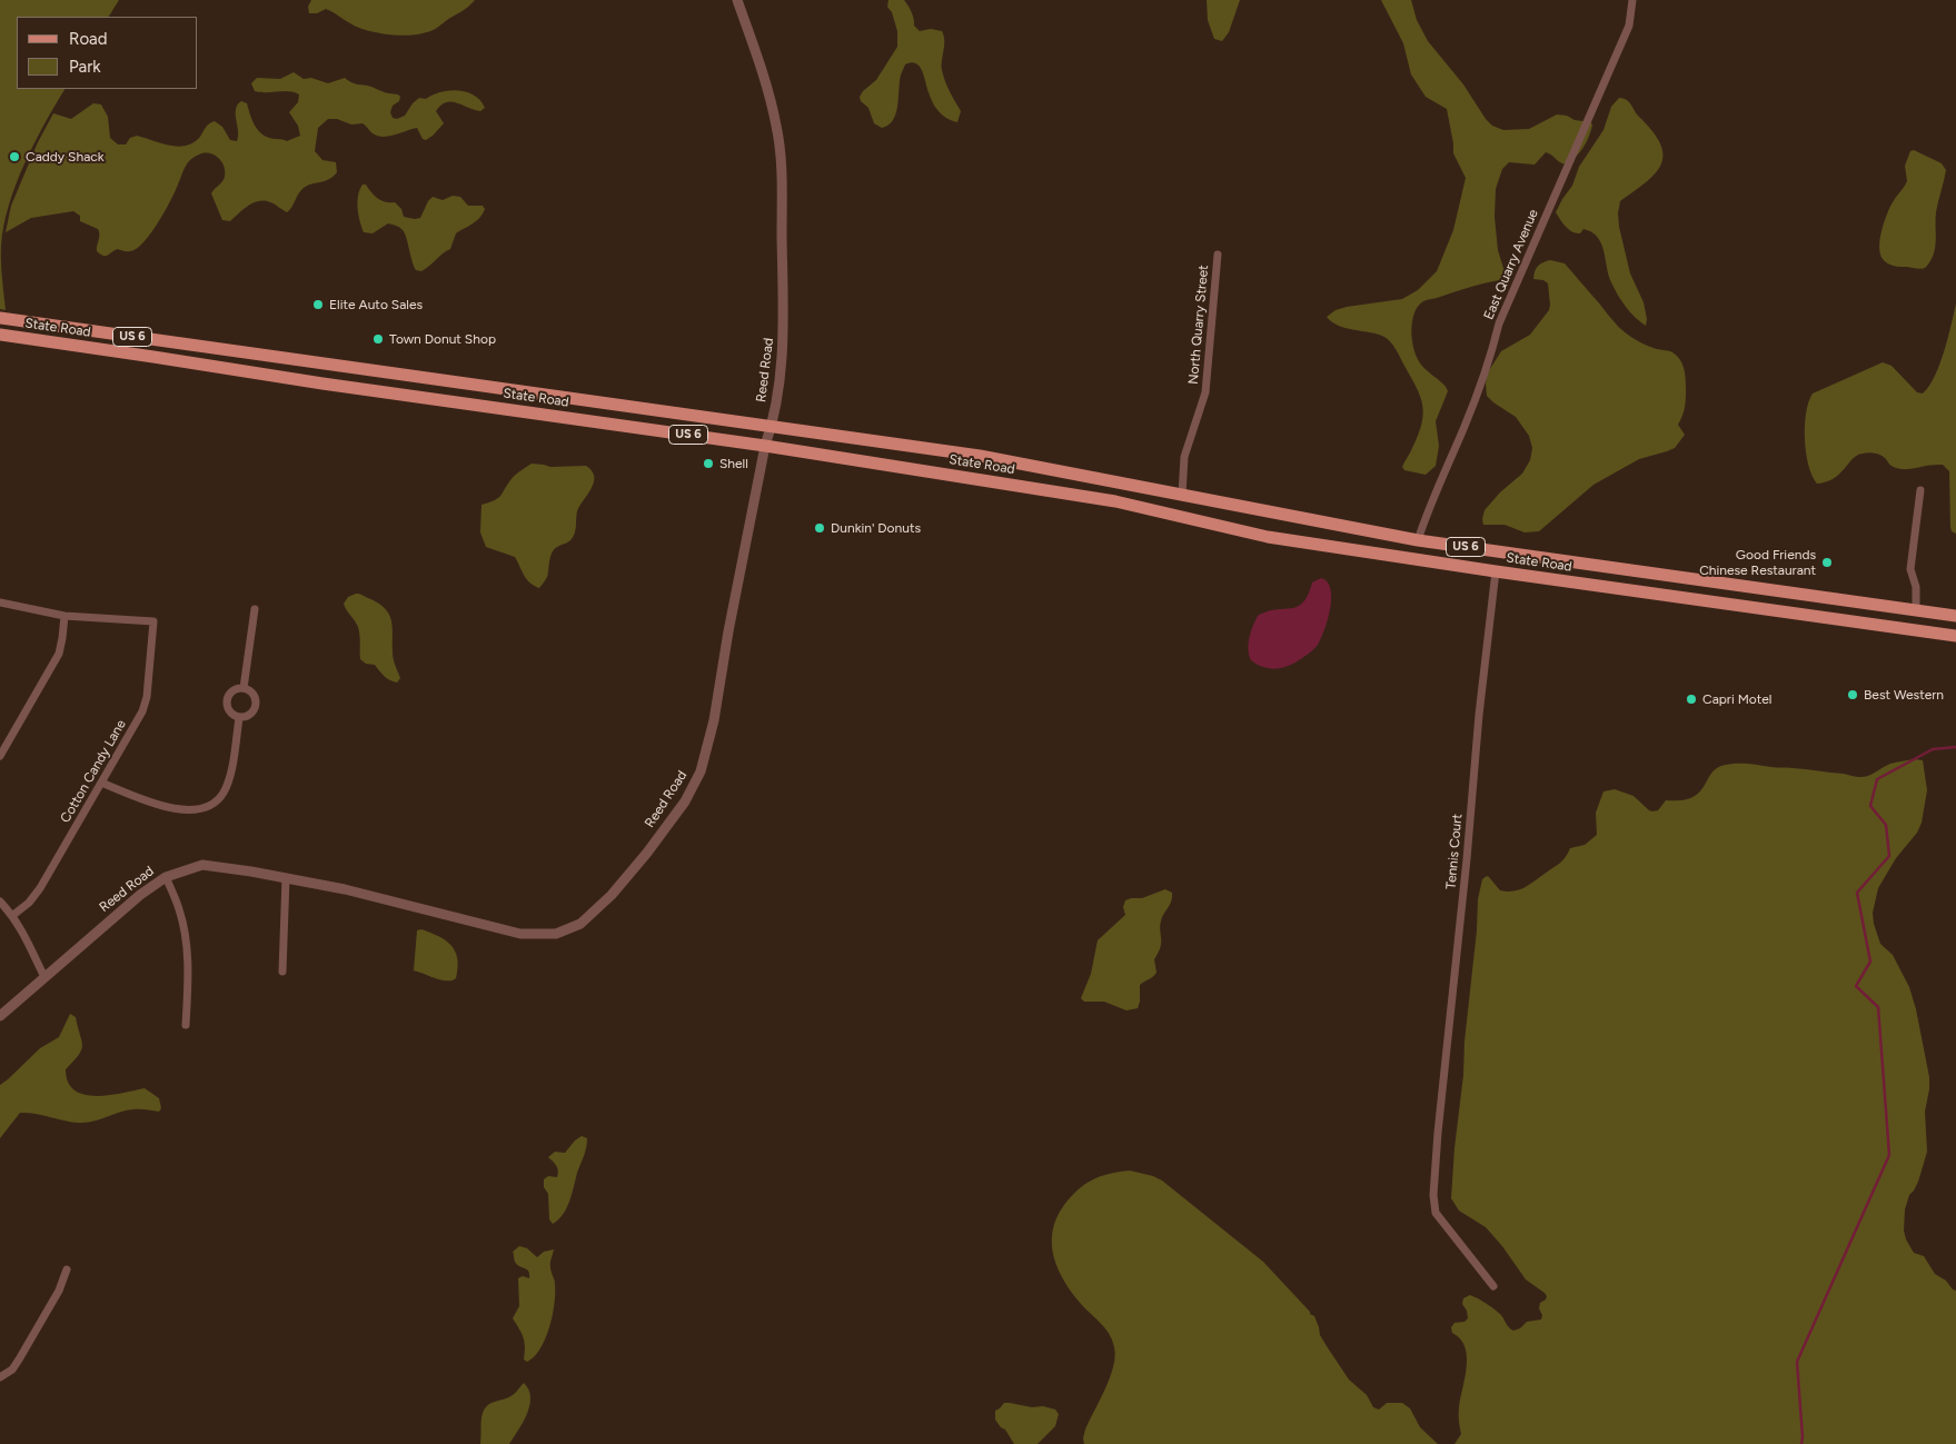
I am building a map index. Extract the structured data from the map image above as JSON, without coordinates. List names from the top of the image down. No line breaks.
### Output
{"streets":{"main road":["State Road","US 6"],"street":["East Quarry Avenue","North Quarry Street","Reed Road","Cotton Candy Lane","Tennis Court"]},"crossings":[["East Quarry Avenue","State Road"],["North Quarry Street","State Road"],["State Road","Reed Road"],["State Road","Tennis Court"]],"places":["Caddy Shack","Elite Auto Sales","Town Donut Shop","Shell","Dunkin' Donuts","Good Friends Chinese Restaurant","Best Western","Capri Motel"],"legend":["Road","Park"]}
